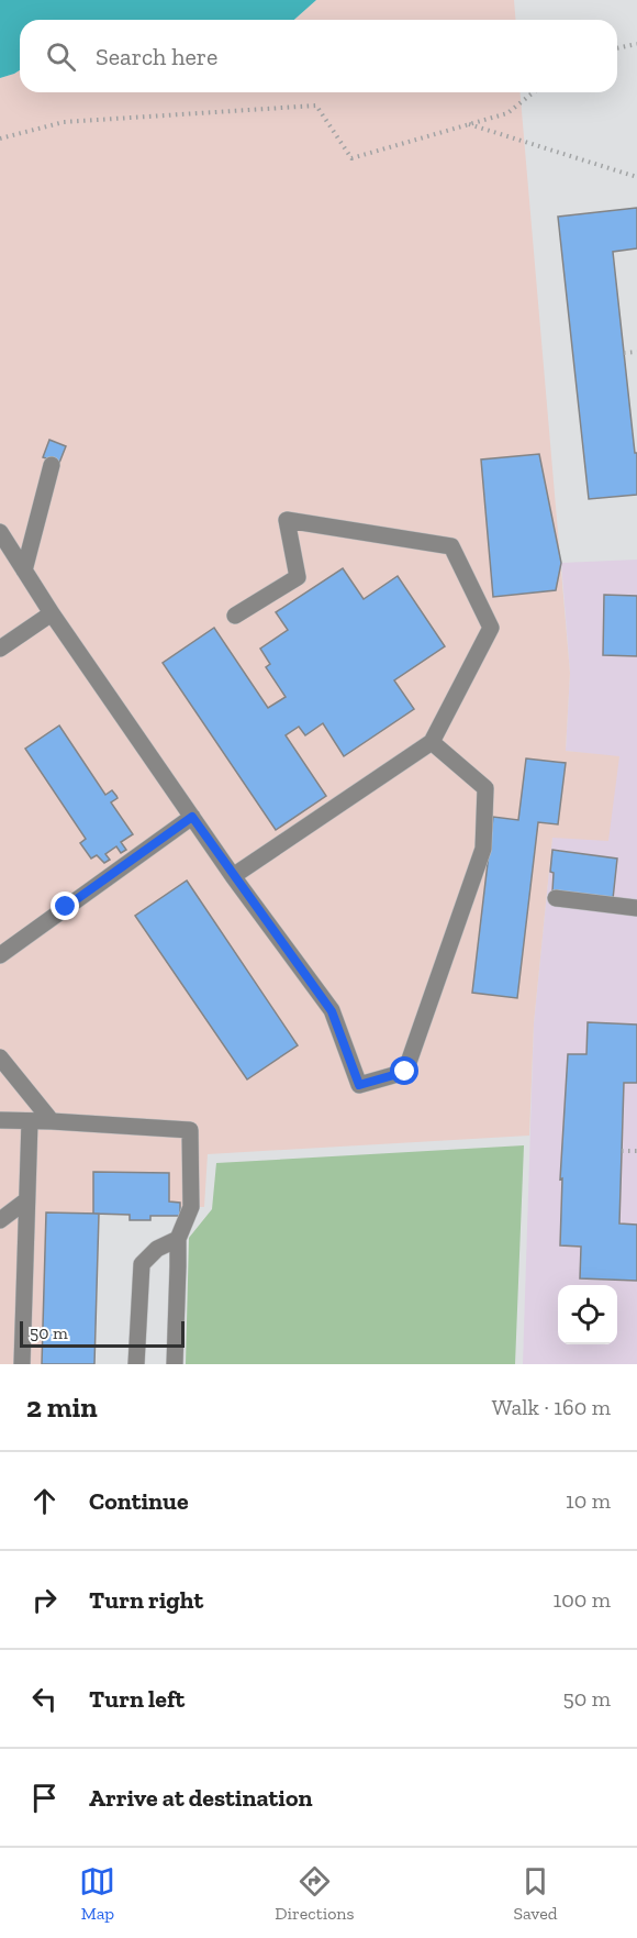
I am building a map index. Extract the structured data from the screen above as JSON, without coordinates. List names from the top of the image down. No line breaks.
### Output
{"scale_bar":"50 m","page":{"search":"Search here","scale":"50 m","heading":["2 min","Walk · 160 m"],"list":[["Continue","10 m"],["Turn right","100 m"],["Turn left","50 m"],"Arrive at destination"],"nav":["Map","Directions","Saved"]}}
